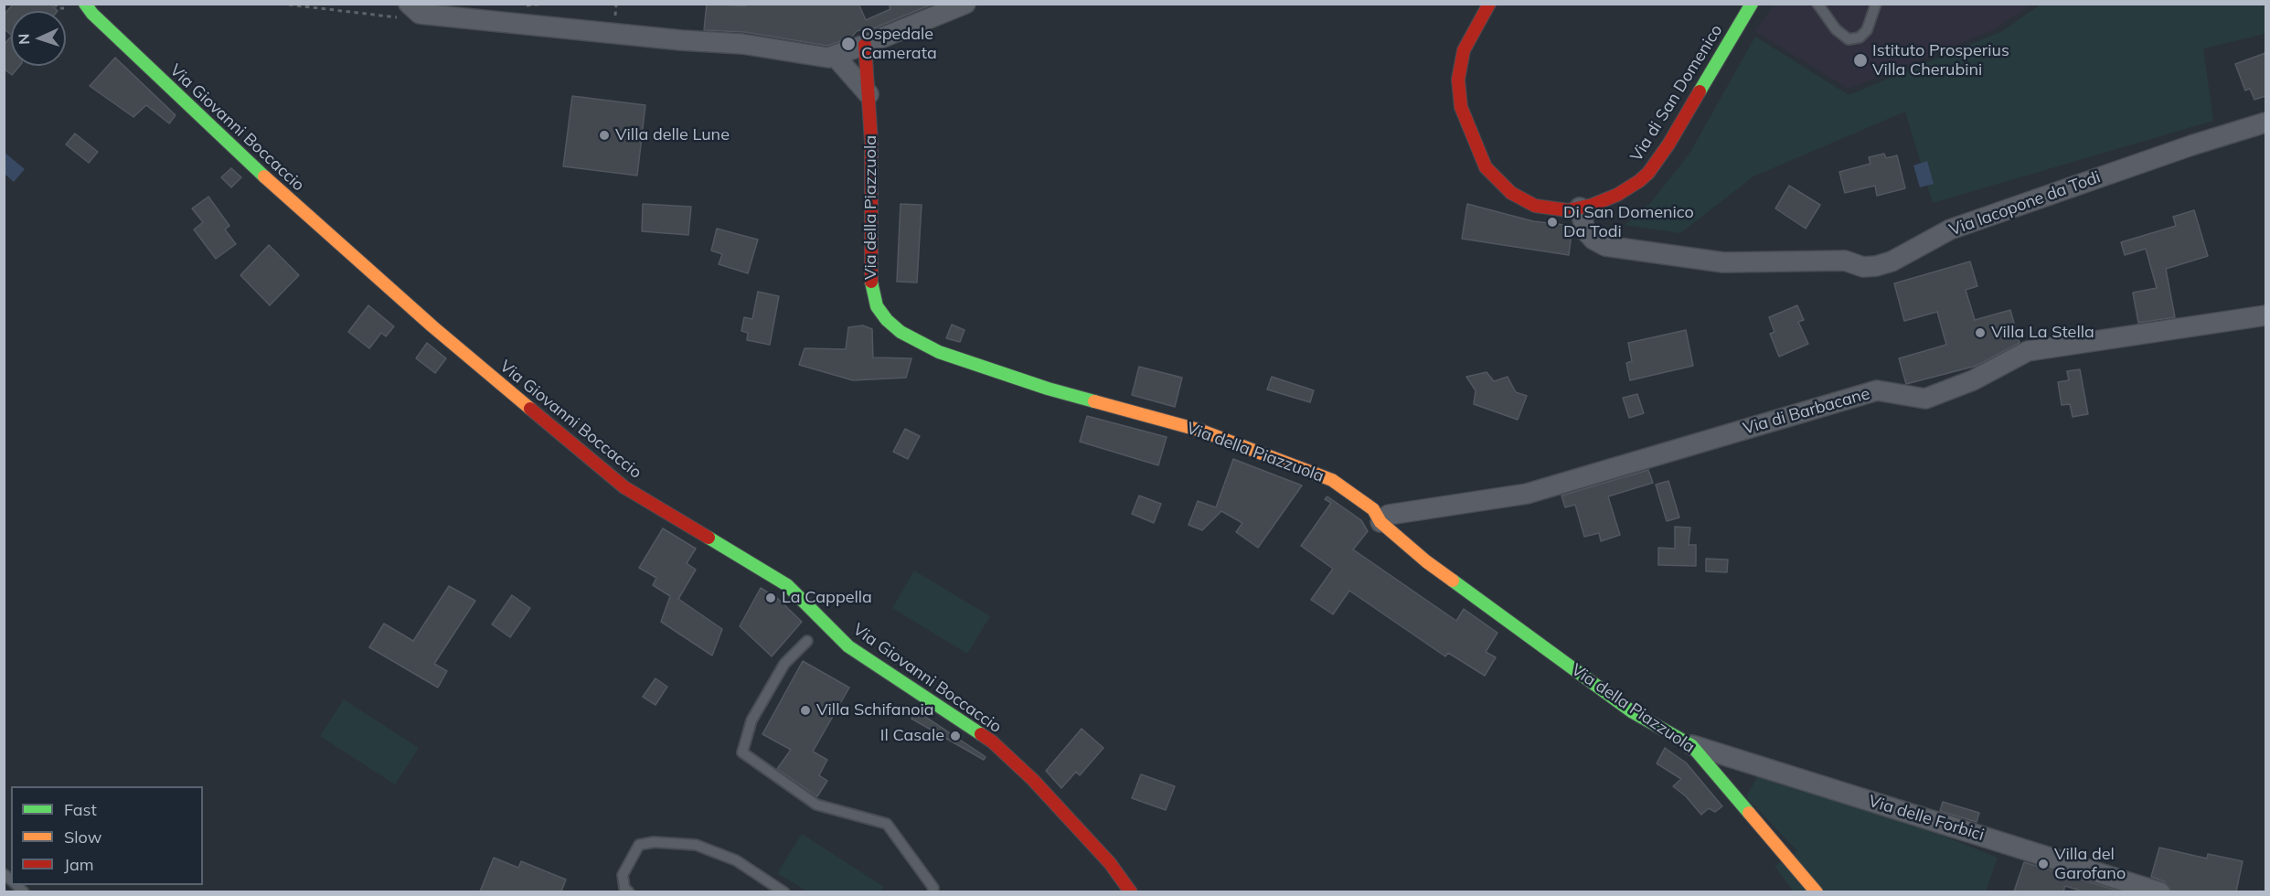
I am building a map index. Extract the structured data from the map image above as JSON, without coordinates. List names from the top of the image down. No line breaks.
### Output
{"streets":{"street":["Via di San Domenico","Via Giovanni Boccaccio","Via Iacopone da Todi","Via della Piazzuola","Via di Barbacane","Via delle Forbici"]},"crossings":[["Via di San Domenico","Via Iacopone da Todi"],["Via della Piazzuola","Via di Barbacane"],["Via della Piazzuola","Via delle Forbici"]],"places":["Ospedale Camerata","Istituto Prosperius Villa Cherubini","Villa delle Lune","Di San Domenico Da Todi","Villa La Stella","La Cappella","Villa Schifanoia","Il Casale","Villa del Garofano"],"legend":["Fast","Slow","Jam"],"north":"left"}
